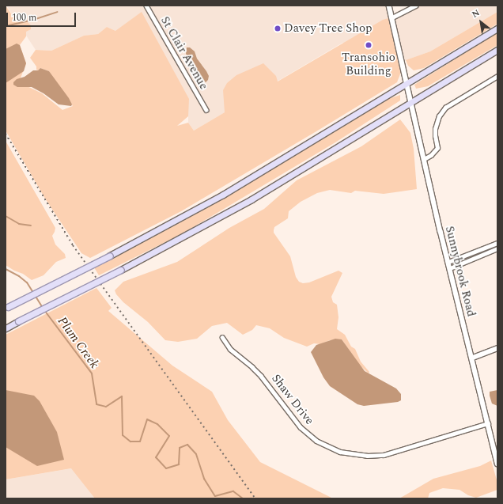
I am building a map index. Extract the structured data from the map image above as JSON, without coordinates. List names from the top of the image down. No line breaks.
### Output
{"streets":{"street":["St Clair Avenue","Sunnybrook Road","Shaw Drive"]},"crossings":[["Sunnybrook Road","Shaw Drive"]],"water":["Plum Creek"],"places":["Davey Tree Shop","Transohio Building"],"scale_bar":"100 m","north":"top left"}
